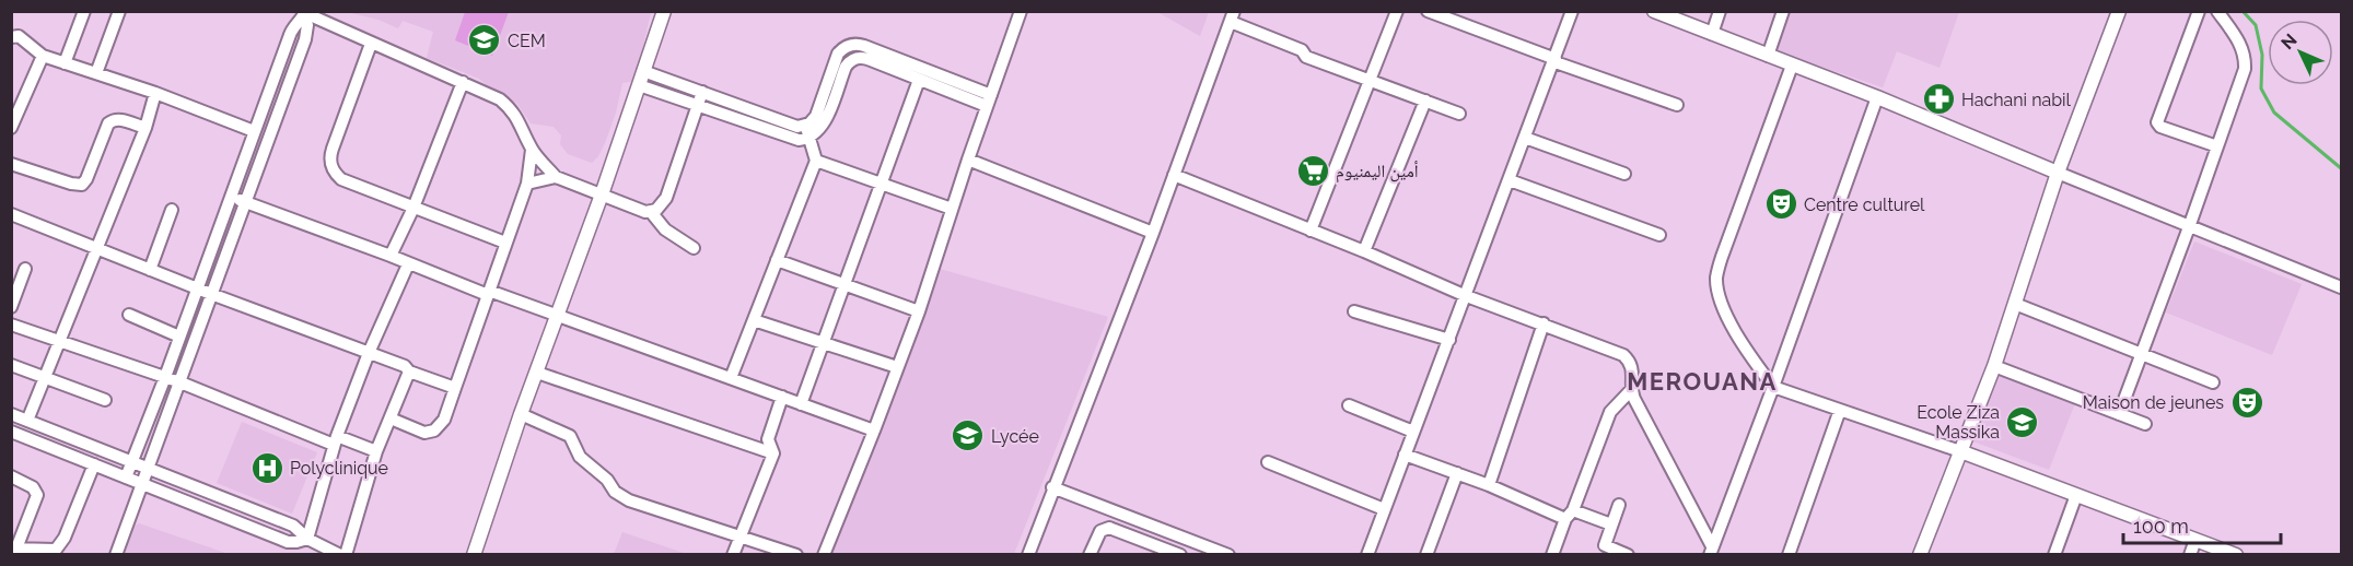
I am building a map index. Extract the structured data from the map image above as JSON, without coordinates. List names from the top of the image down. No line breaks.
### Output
{"districts":["MEROUANA"],"places":{"school or university":["CEM","Ecole Ziza Massika","Lycée"],"pharmacy":["Hachani nabil"],"supermarket":["أمين اليمنيوم"],"theatre":["Centre culturel","Maison de jeunes"],"hospital":["Polyclinique"]},"scale_bar":"100 m","north":"top left"}
